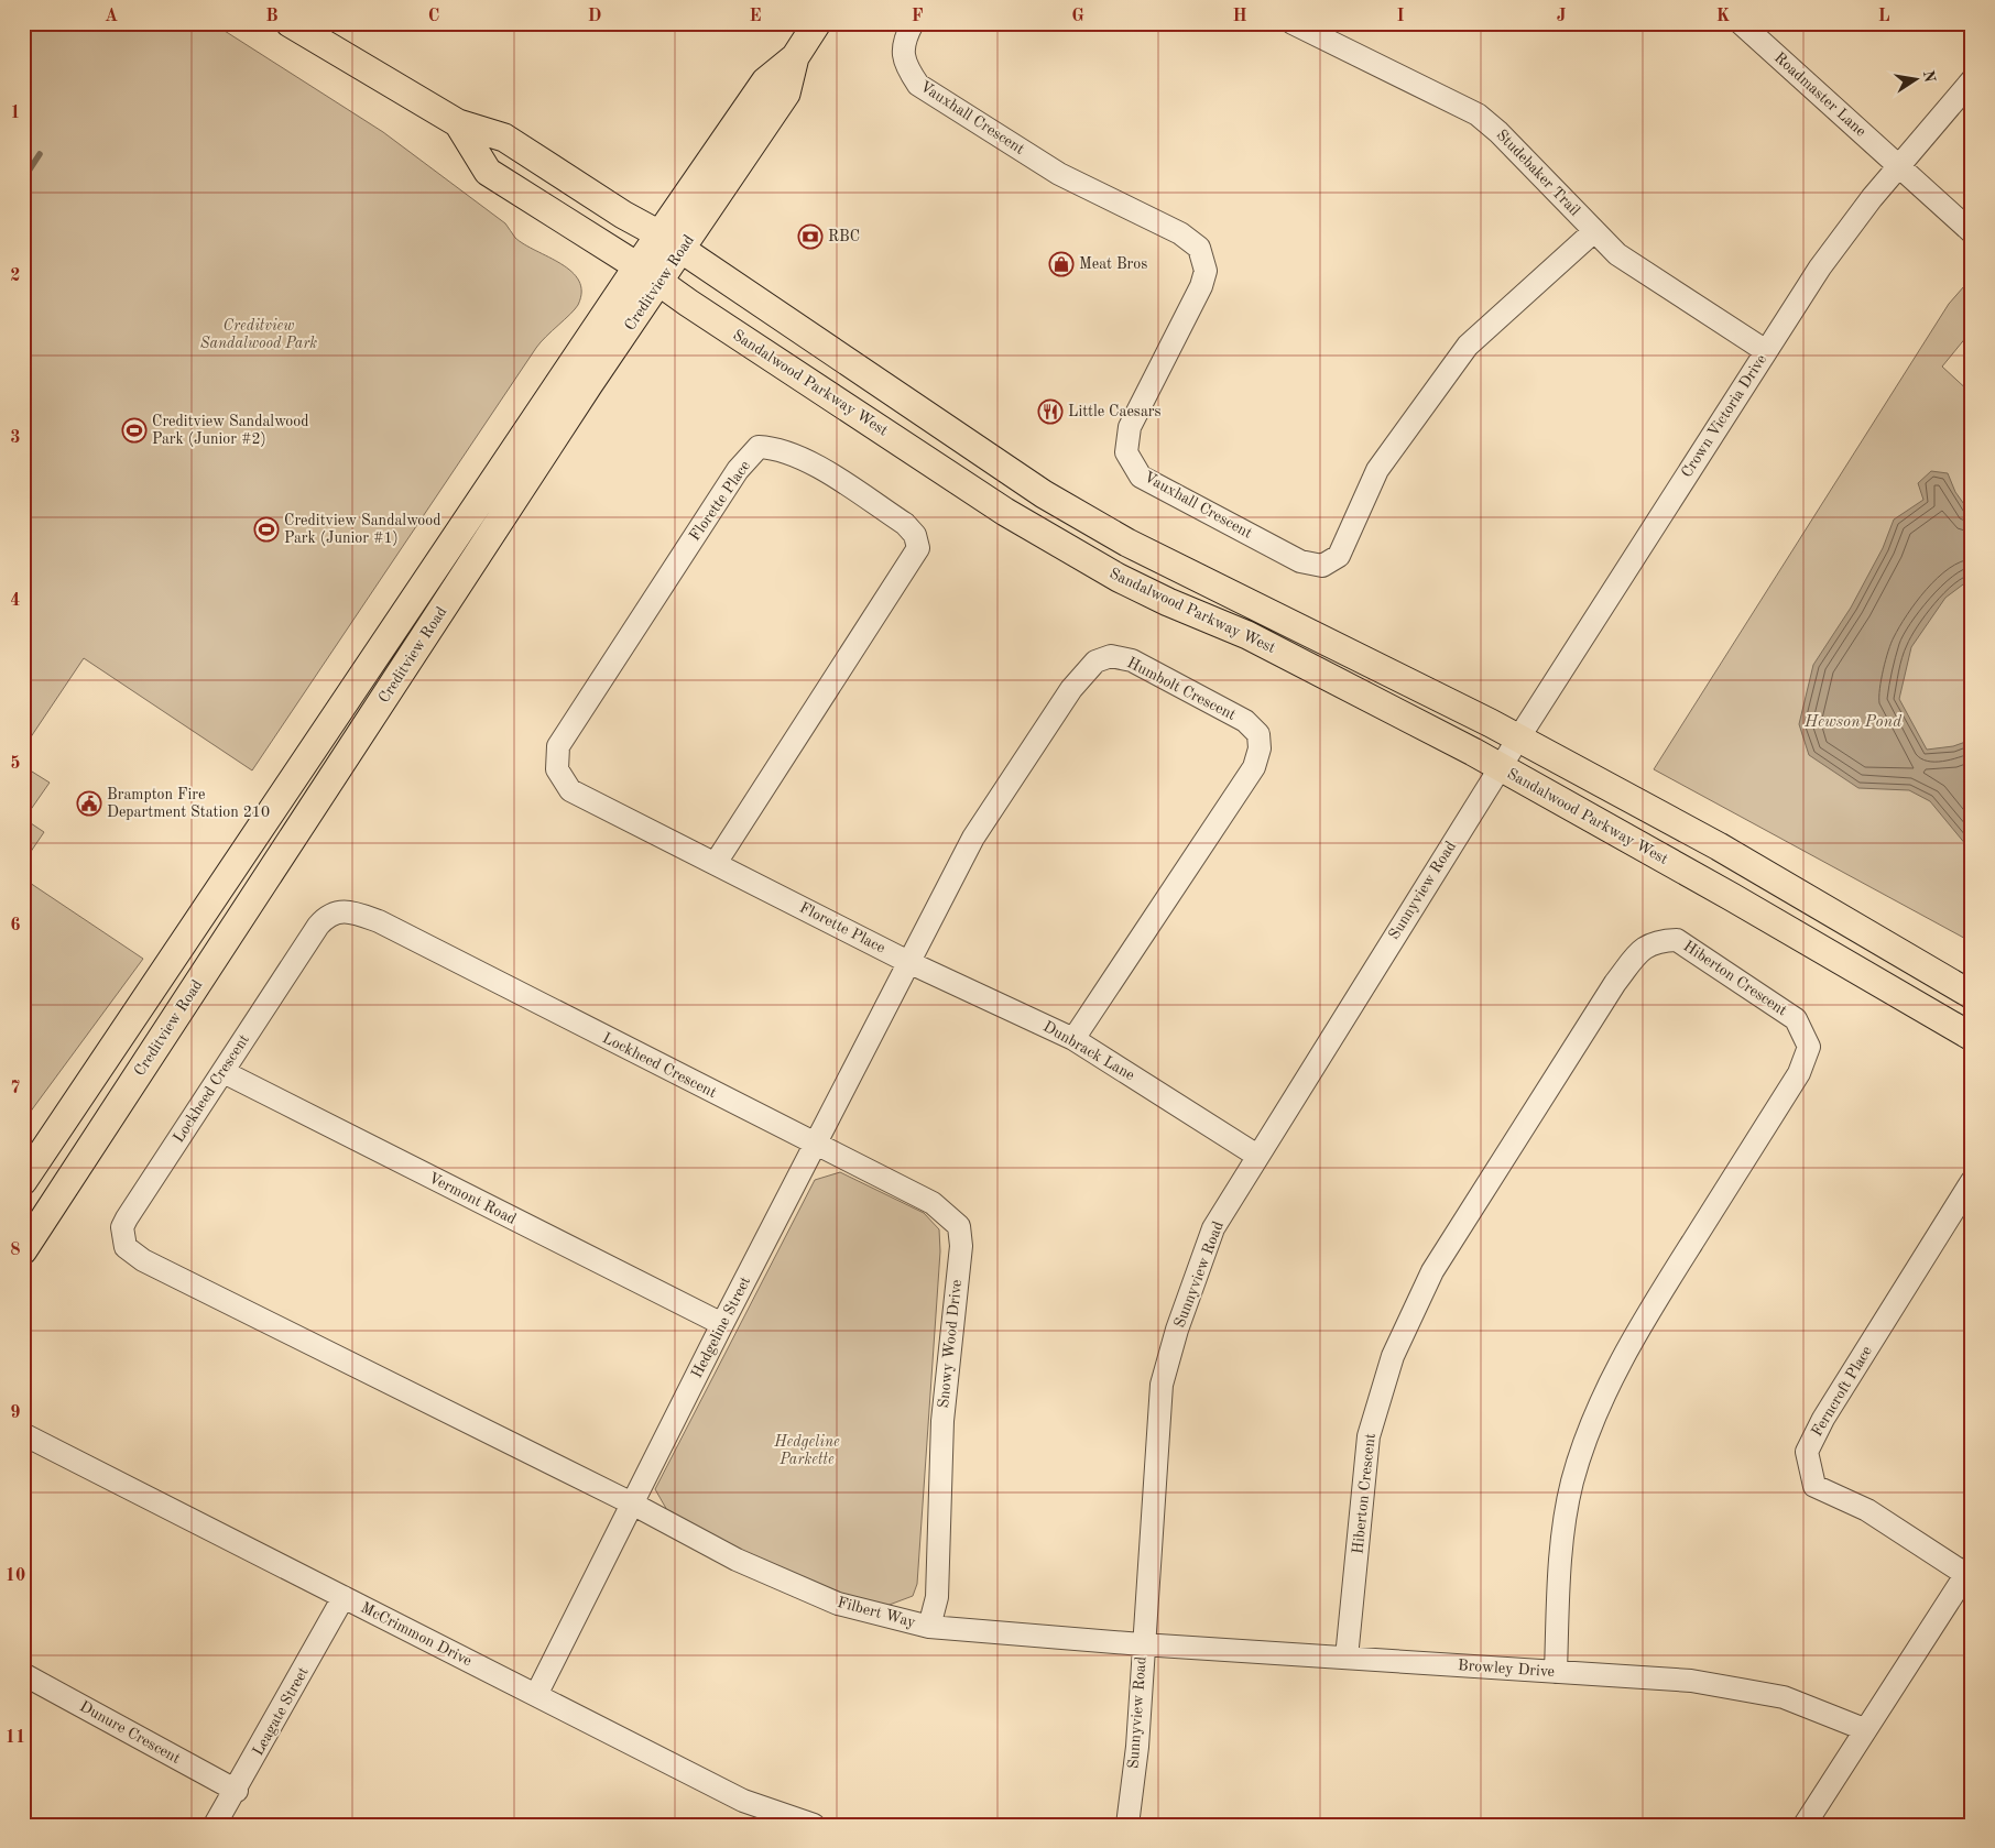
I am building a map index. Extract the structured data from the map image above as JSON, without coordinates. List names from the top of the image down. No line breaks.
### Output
{"streets":{"main road":["Creditview Road","Sandalwood Parkway West"],"street":["Roadmaster Lane","Vauxhall Crescent","Studebaker Trail","Crown Victoria Drive","Florette Place","Humbolt Crescent","Sunnyview Road","Hiberton Crescent","Dunbrack Lane","Lockheed Crescent","Vermont Road","Hedgeline Street","Snowy Wood Drive","Ferncroft Place","Filbert Way","McCrimmon Drive","Browley Drive","Leagate Street","Dunure Crescent"]},"crossings":[["Roadmaster Lane","Crown Victoria Drive"],["Vauxhall Crescent","Studebaker Trail"],["Studebaker Trail","Crown Victoria Drive"],["Creditview Road","Sandalwood Parkway West"],["Sandalwood Parkway West","Crown Victoria Drive"],["Sandalwood Parkway West","Sunnyview Road"],["Crown Victoria Drive","Sunnyview Road"],["Florette Place","Humbolt Crescent"],["Florette Place","Dunbrack Lane"],["Florette Place","Hedgeline Street"],["Humbolt Crescent","Dunbrack Lane"],["Humbolt Crescent","Hedgeline Street"],["Sunnyview Road","Dunbrack Lane"],["Sunnyview Road","Filbert Way"],["Sunnyview Road","Browley Drive"],["Hiberton Crescent","Browley Drive"],["Dunbrack Lane","Hedgeline Street"],["Lockheed Crescent","Vermont Road"],["Lockheed Crescent","Hedgeline Street"],["Lockheed Crescent","Snowy Wood Drive"],["Lockheed Crescent","Filbert Way"],["Vermont Road","Hedgeline Street"],["Hedgeline Street","Snowy Wood Drive"],["Hedgeline Street","Filbert Way"],["Hedgeline Street","McCrimmon Drive"],["Snowy Wood Drive","Filbert Way"],["Ferncroft Place","Browley Drive"],["Filbert Way","Browley Drive"],["McCrimmon Drive","Leagate Street"],["Leagate Street","Dunure Crescent"]],"water":["Hewson Pond"],"parks":["Creditview Sandalwood Park","Hedgeline Parkette"],"places":{"bank":["RBC"],"shop":["Meat Bros"],"restaurant":["Little Caesars"],"sports":["Creditview Sandalwood Park (Junior #2)","Creditview Sandalwood Park (Junior #1)"],"public building":["Brampton Fire Department Station 210"]},"north":"right","grid":{"columns":["A","B","C","D","E","F","G","H","I","J","K","L"],"rows":["1","2","3","4","5","6","7","8","9","10","11"]}}
